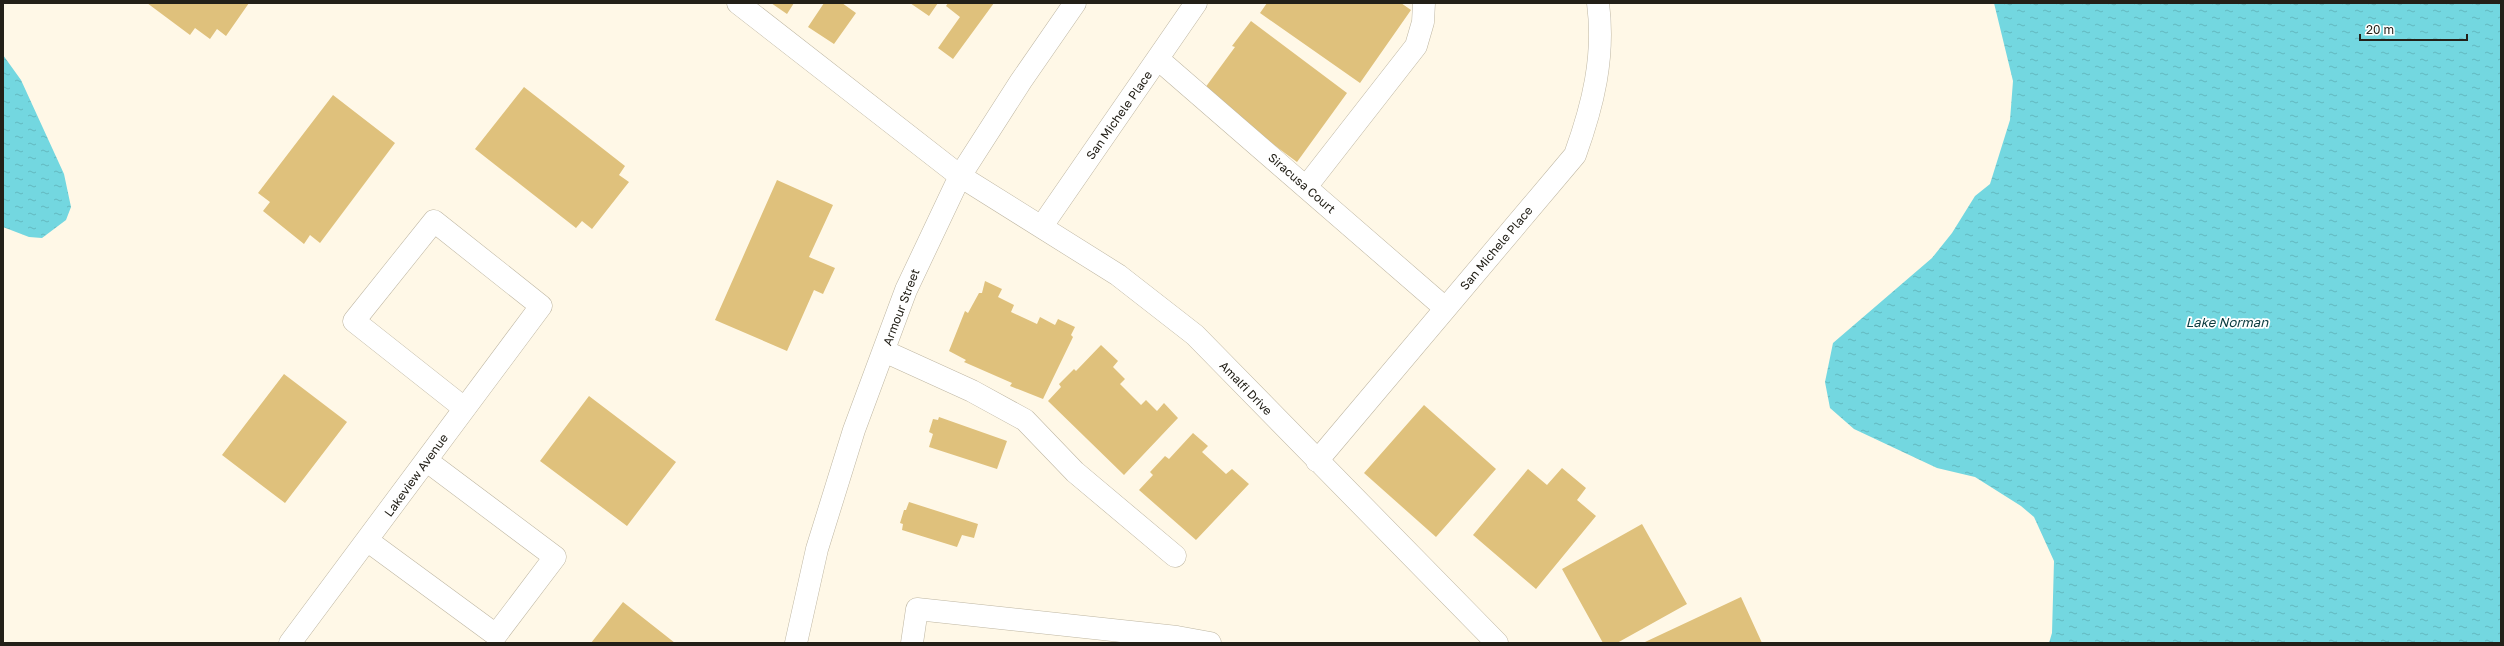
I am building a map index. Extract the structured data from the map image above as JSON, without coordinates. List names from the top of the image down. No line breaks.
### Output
{"streets":{"street":["San Michele Place","Siracusa Court","Armour Street","Amalfi Drive","Lakeview Avenue"]},"crossings":[["San Michele Place","Siracusa Court"],["San Michele Place","Amalfi Drive"],["Armour Street","Amalfi Drive"]],"water":["Lake Norman"],"scale_bar":"20 m"}
